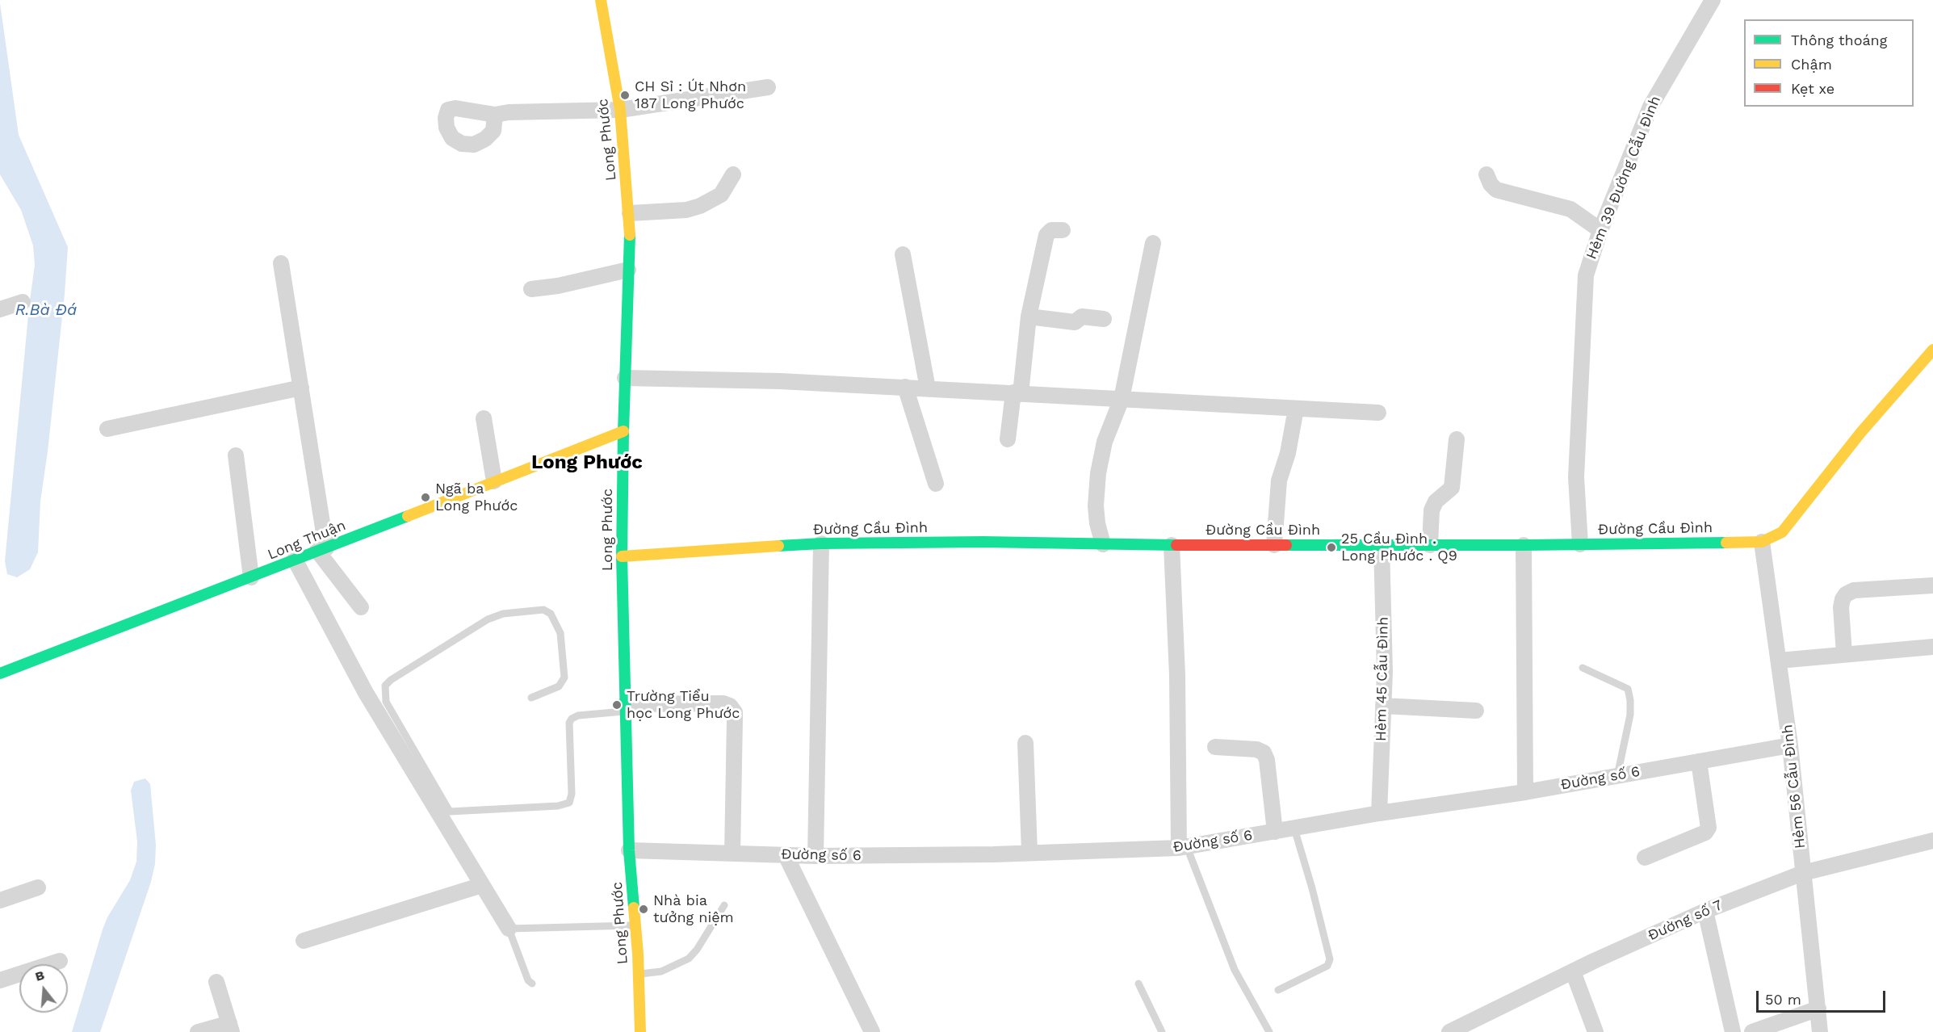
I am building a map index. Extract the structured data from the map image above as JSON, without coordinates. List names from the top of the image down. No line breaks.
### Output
{"streets":{"street":["Long Phước","Hẻm 39 Đường Cẫu Đình","Đường Cầu Đình","Long Thuận","Hẻm 45 Cẫu Đình","Đường số 6","Hẻm 56 Cẫu Đình","Đường số 7"]},"crossings":[["Long Phước","Đường Cầu Đình"],["Long Phước","Long Thuận"],["Long Phước","Đường số 6"],["Hẻm 39 Đường Cẫu Đình","Đường Cầu Đình"],["Đường Cầu Đình","Hẻm 45 Cẫu Đình"],["Đường Cầu Đình","Hẻm 56 Cẫu Đình"],["Hẻm 45 Cẫu Đình","Đường số 6"],["Đường số 6","Hẻm 56 Cẫu Đình"],["Hẻm 56 Cẫu Đình","Đường số 7"]],"districts":["Long Phước"],"water":["R.Bà Đá"],"places":["CH Sỉ : Út Nhơn 187 Long Phước","Ngã ba Long Phước","25 Cầu Đình . Long Phước . Q9","Trường Tiểu học Long Phước","Nhà bia tưởng niệm"],"legend":["Thông thoáng","Chậm","Kẹt xe"],"scale_bar":"50 m","north":"top"}
